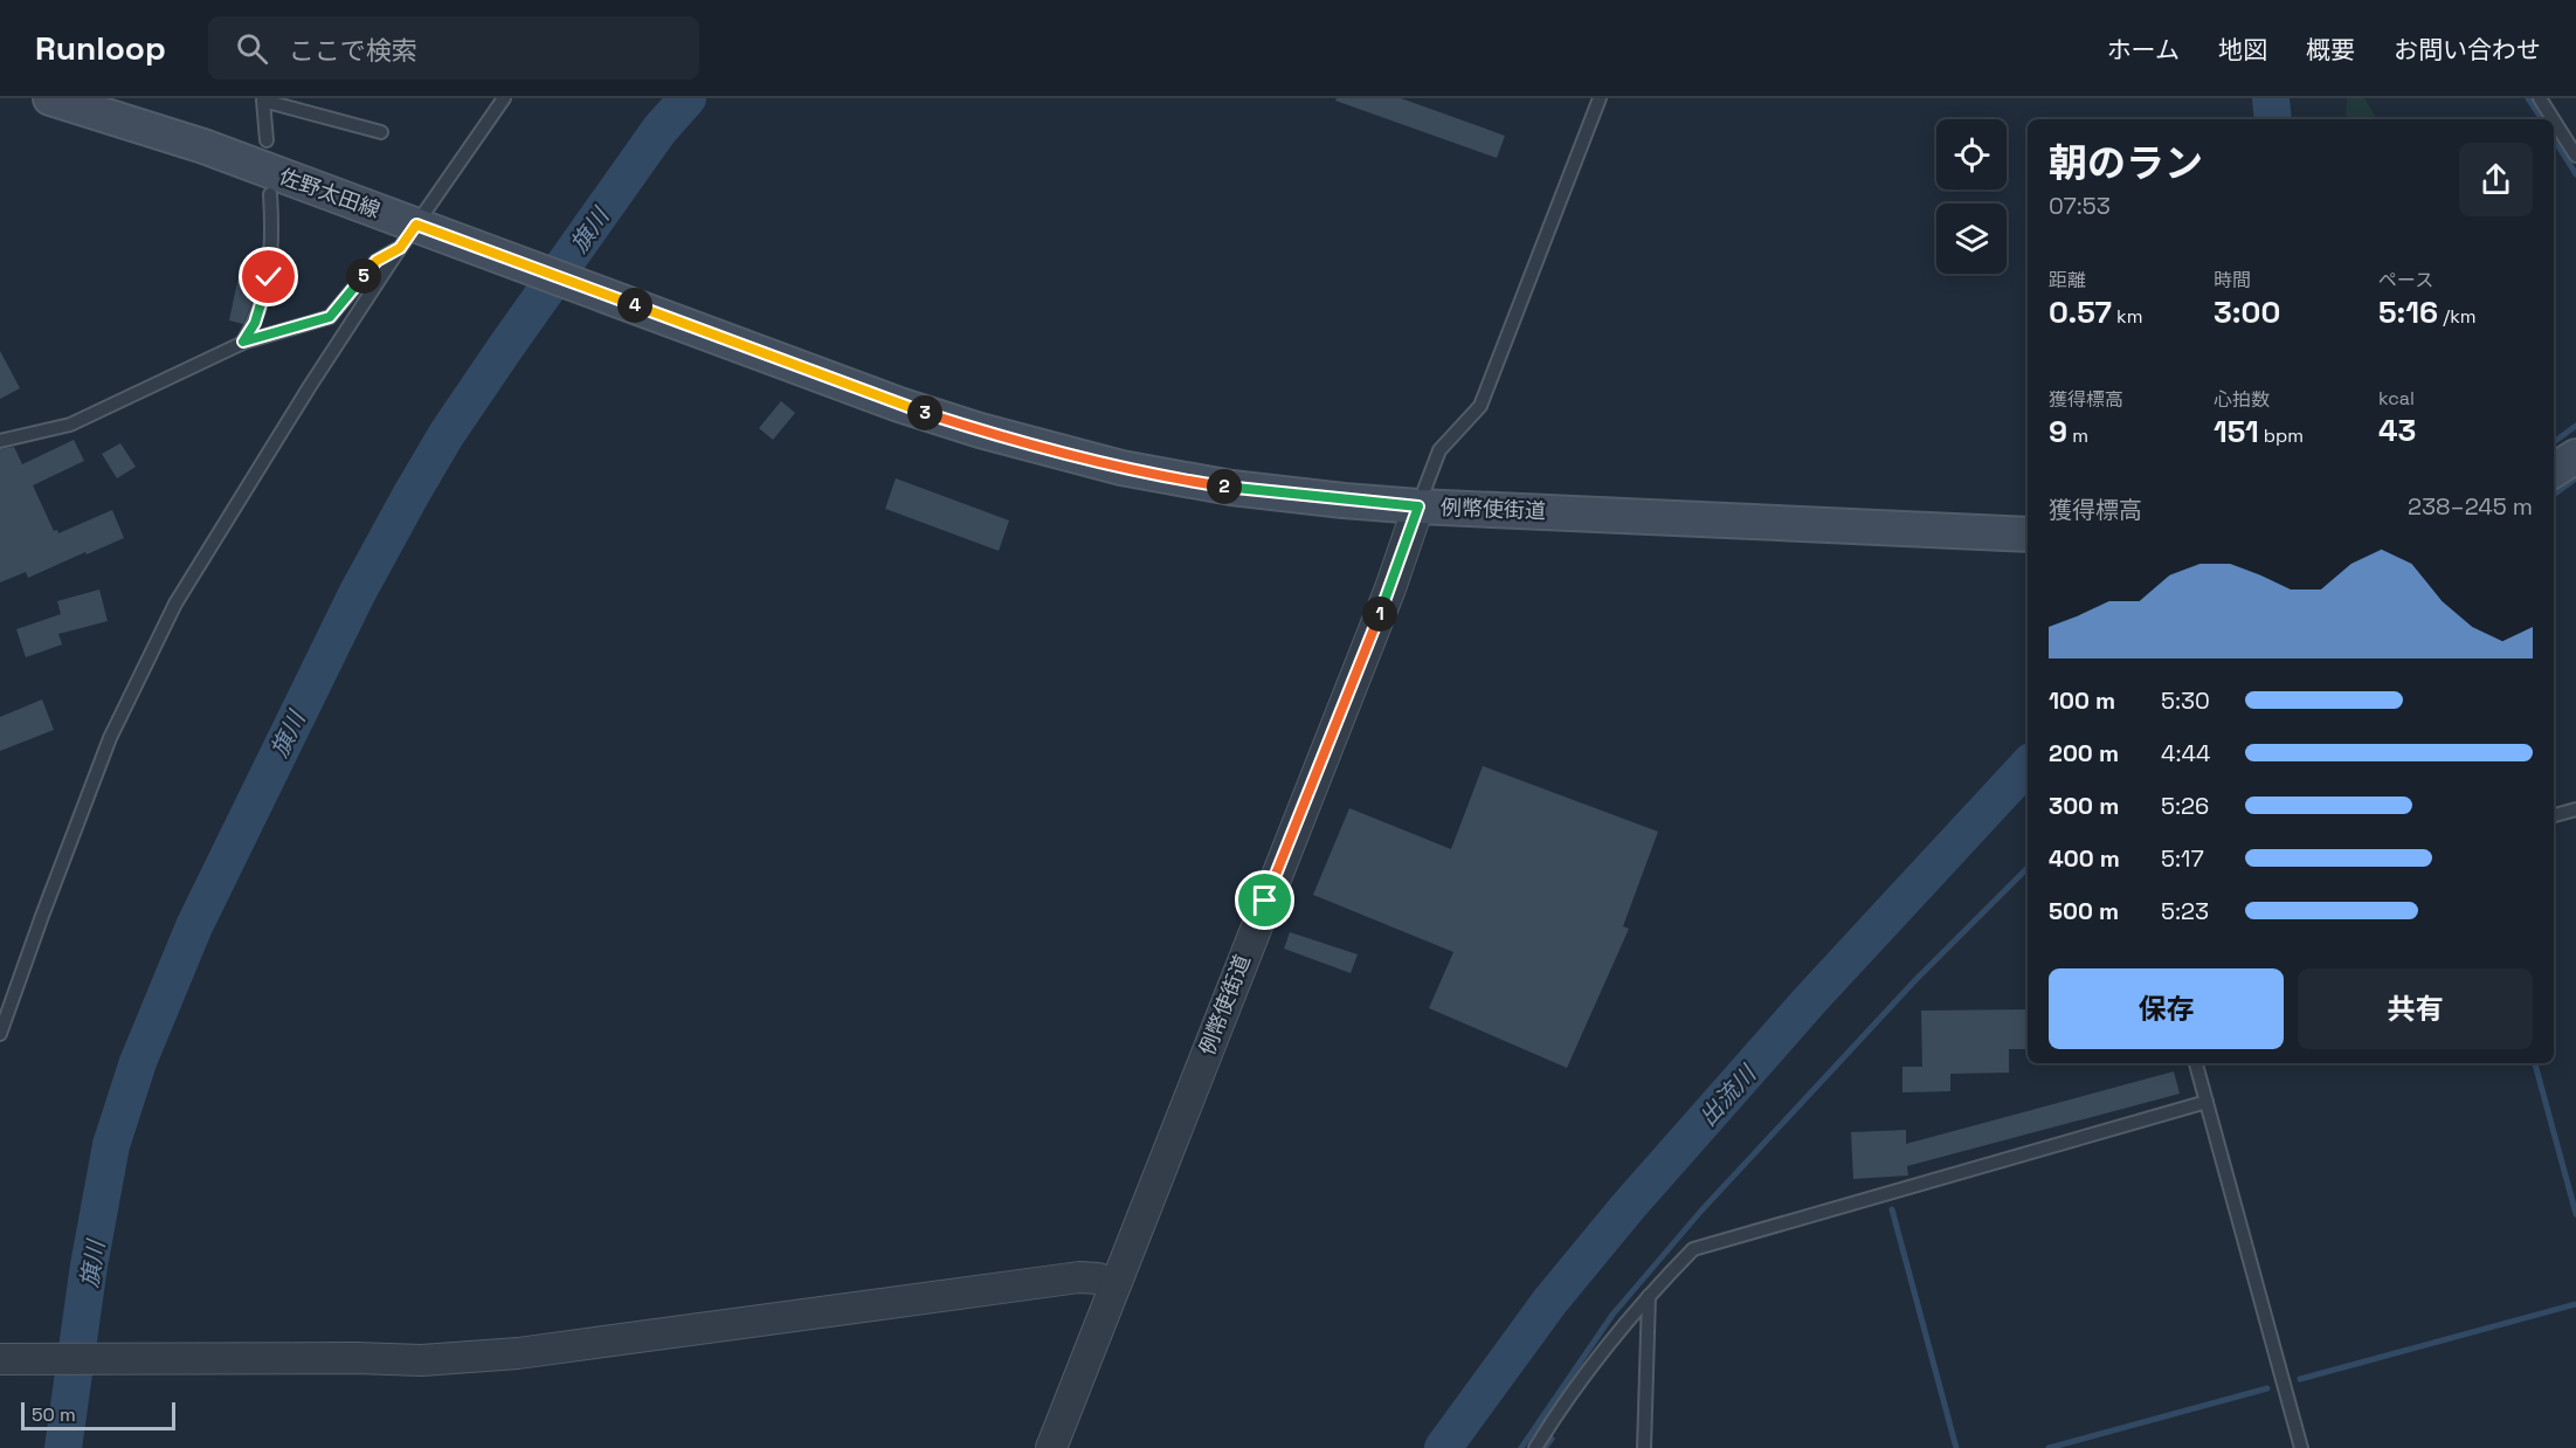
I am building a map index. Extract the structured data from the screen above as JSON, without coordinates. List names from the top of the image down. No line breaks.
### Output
{"streets":{"main road":["佐野太田線","例幣使街道"]},"crossings":[["佐野太田線","例幣使街道"]],"water":["旗川","出流川"],"scale_bar":"50 m","page":{"header":"Runloop","search":"ここで検索","nav":["ホーム","地図","概要","お問い合わせ"],"heading":["朝のラン","07:53"],"stats":[["距離","0.57 km"],["時間","3:00"],["ペース","5:16 /km"],["獲得標高","9 m"],["心拍数","151 bpm"],["kcal","43"]],"pins":["5","4","3","2","1"],"chart":["獲得標高","238–245 m"],"list":[{"name":"100 m","note":"5:30"},{"name":"200 m","note":"4:44"},{"name":"300 m","note":"5:26"},{"name":"400 m","note":"5:17"},{"name":"500 m","note":"5:23"}],"buttons":["保存","共有"],"scale":"50 m"}}
